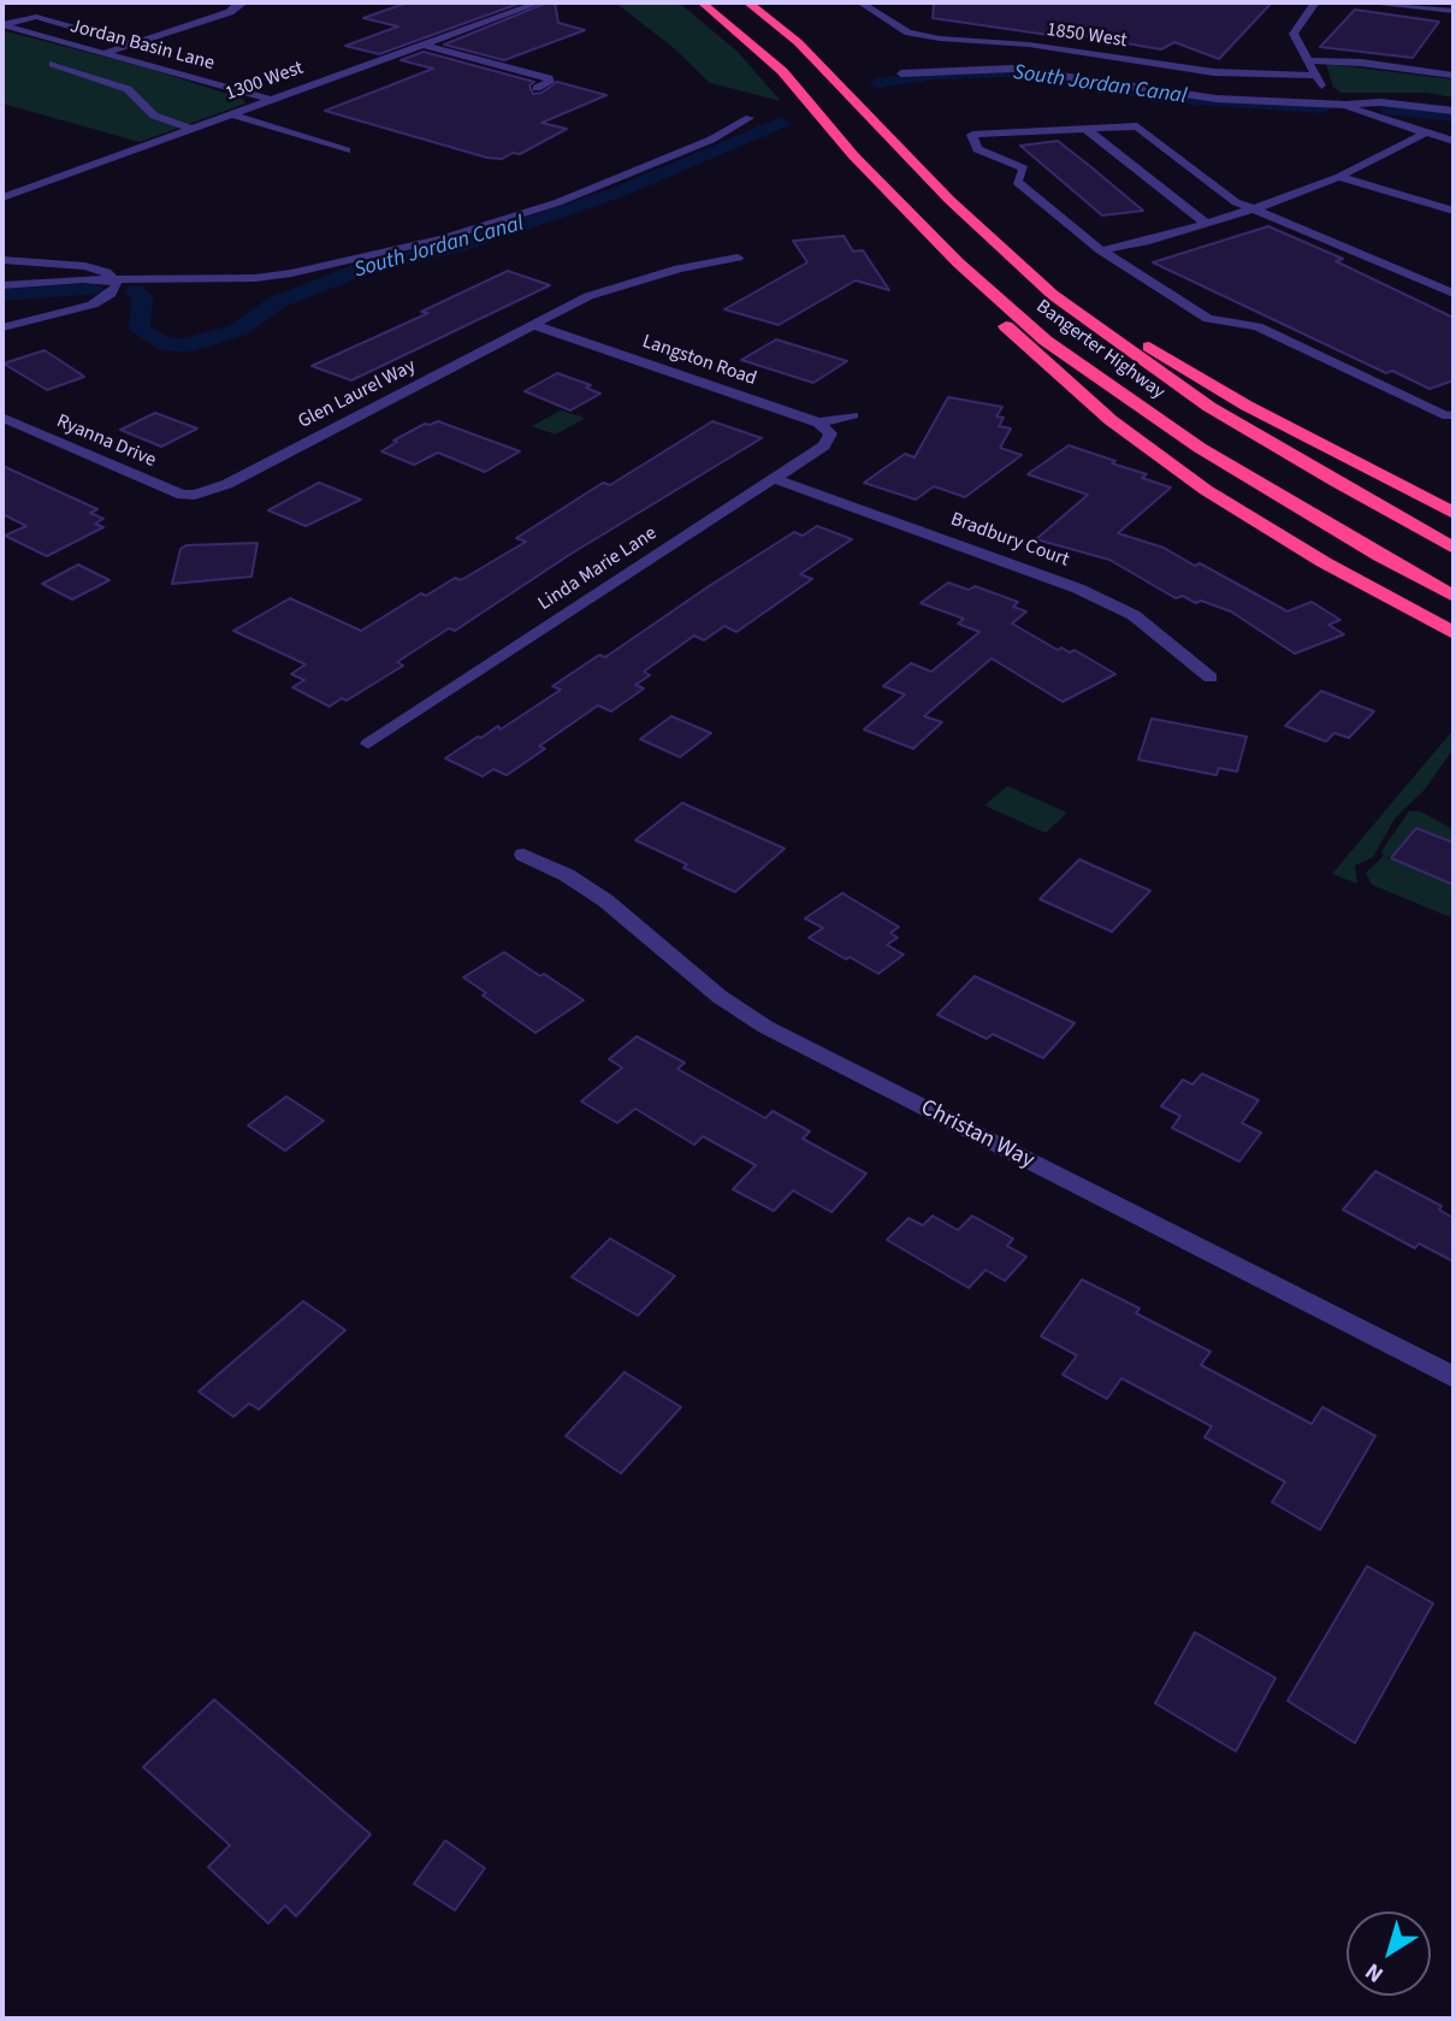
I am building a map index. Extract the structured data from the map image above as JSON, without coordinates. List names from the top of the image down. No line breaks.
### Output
{"streets":{"highway":["Bangerter Highway"],"street":["1850 West","Jordan Basin Lane","1300 West","Langston Road","Glen Laurel Way","Ryanna Drive","Bradbury Court","Linda Marie Lane","Christan Way"]},"crossings":[["Jordan Basin Lane","1300 West"],["Langston Road","Glen Laurel Way"],["Langston Road","Linda Marie Lane"],["Glen Laurel Way","Ryanna Drive"],["Bradbury Court","Linda Marie Lane"]],"water":["South Jordan Canal"],"north":"bottom left"}
